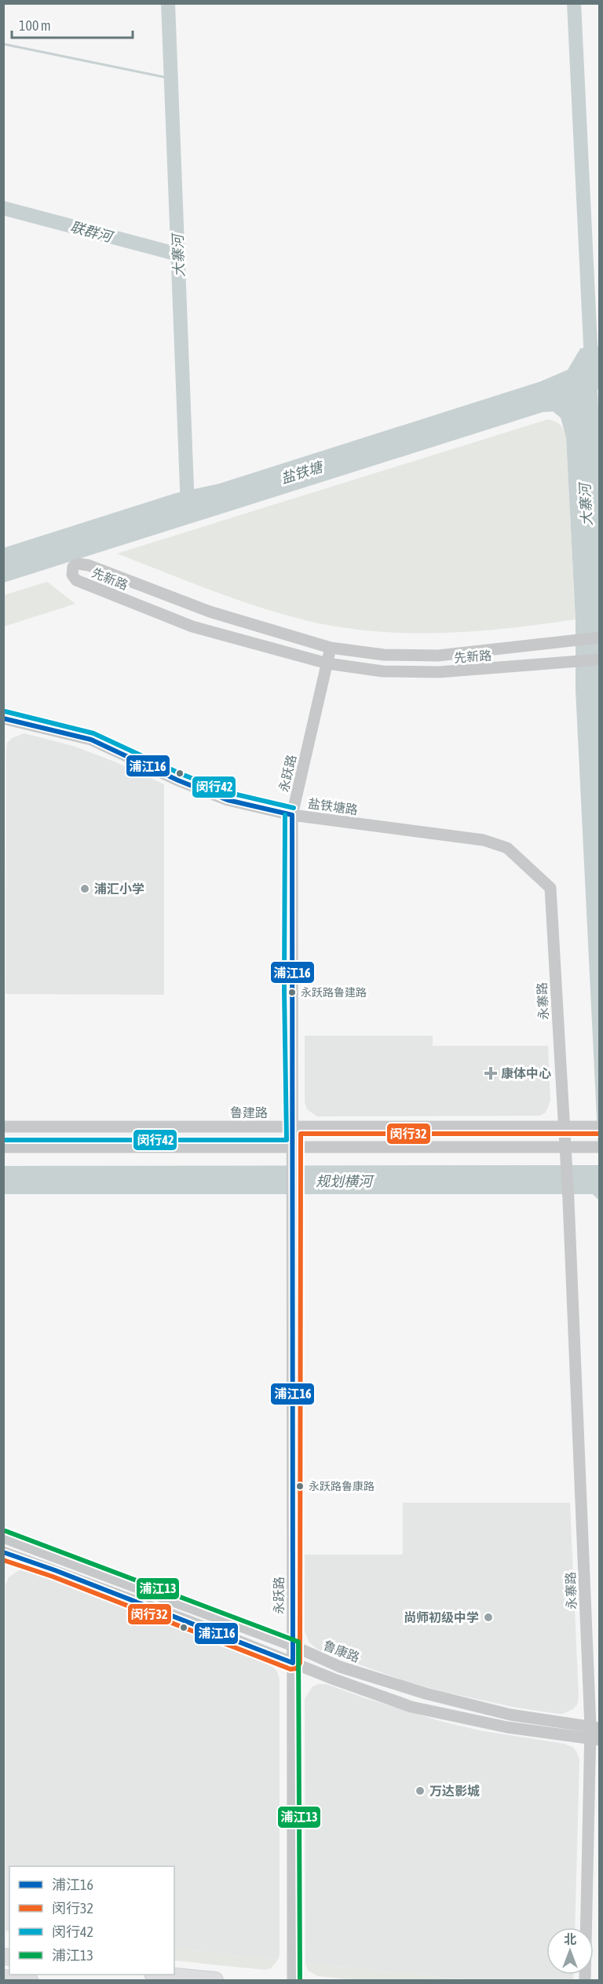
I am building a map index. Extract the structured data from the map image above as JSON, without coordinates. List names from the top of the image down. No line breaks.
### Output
{"streets":{"street":["先新路","永跃路","盐铁塘路","永寨路","鲁建路","鲁康路"]},"crossings":[["先新路","永跃路"],["永跃路","盐铁塘路"],["永跃路","鲁建路"],["永跃路","鲁康路"],["盐铁塘路","永寨路"],["永寨路","鲁建路"],["永寨路","鲁康路"]],"water":["联群河","大寨河","盐铁塘","规划横河"],"places":{"other":["浦汇小学","永跃路鲁建路","永跃路鲁康路","尚师初级中学","万达影城"],"health":["康体中心"]},"lines":["transit line 闵行42","transit line 浦江16","transit line 闵行32","transit line 浦江13"],"legend":["浦江16","闵行32","闵行42","浦江13"],"scale_bar":"100 m","north":"top"}
